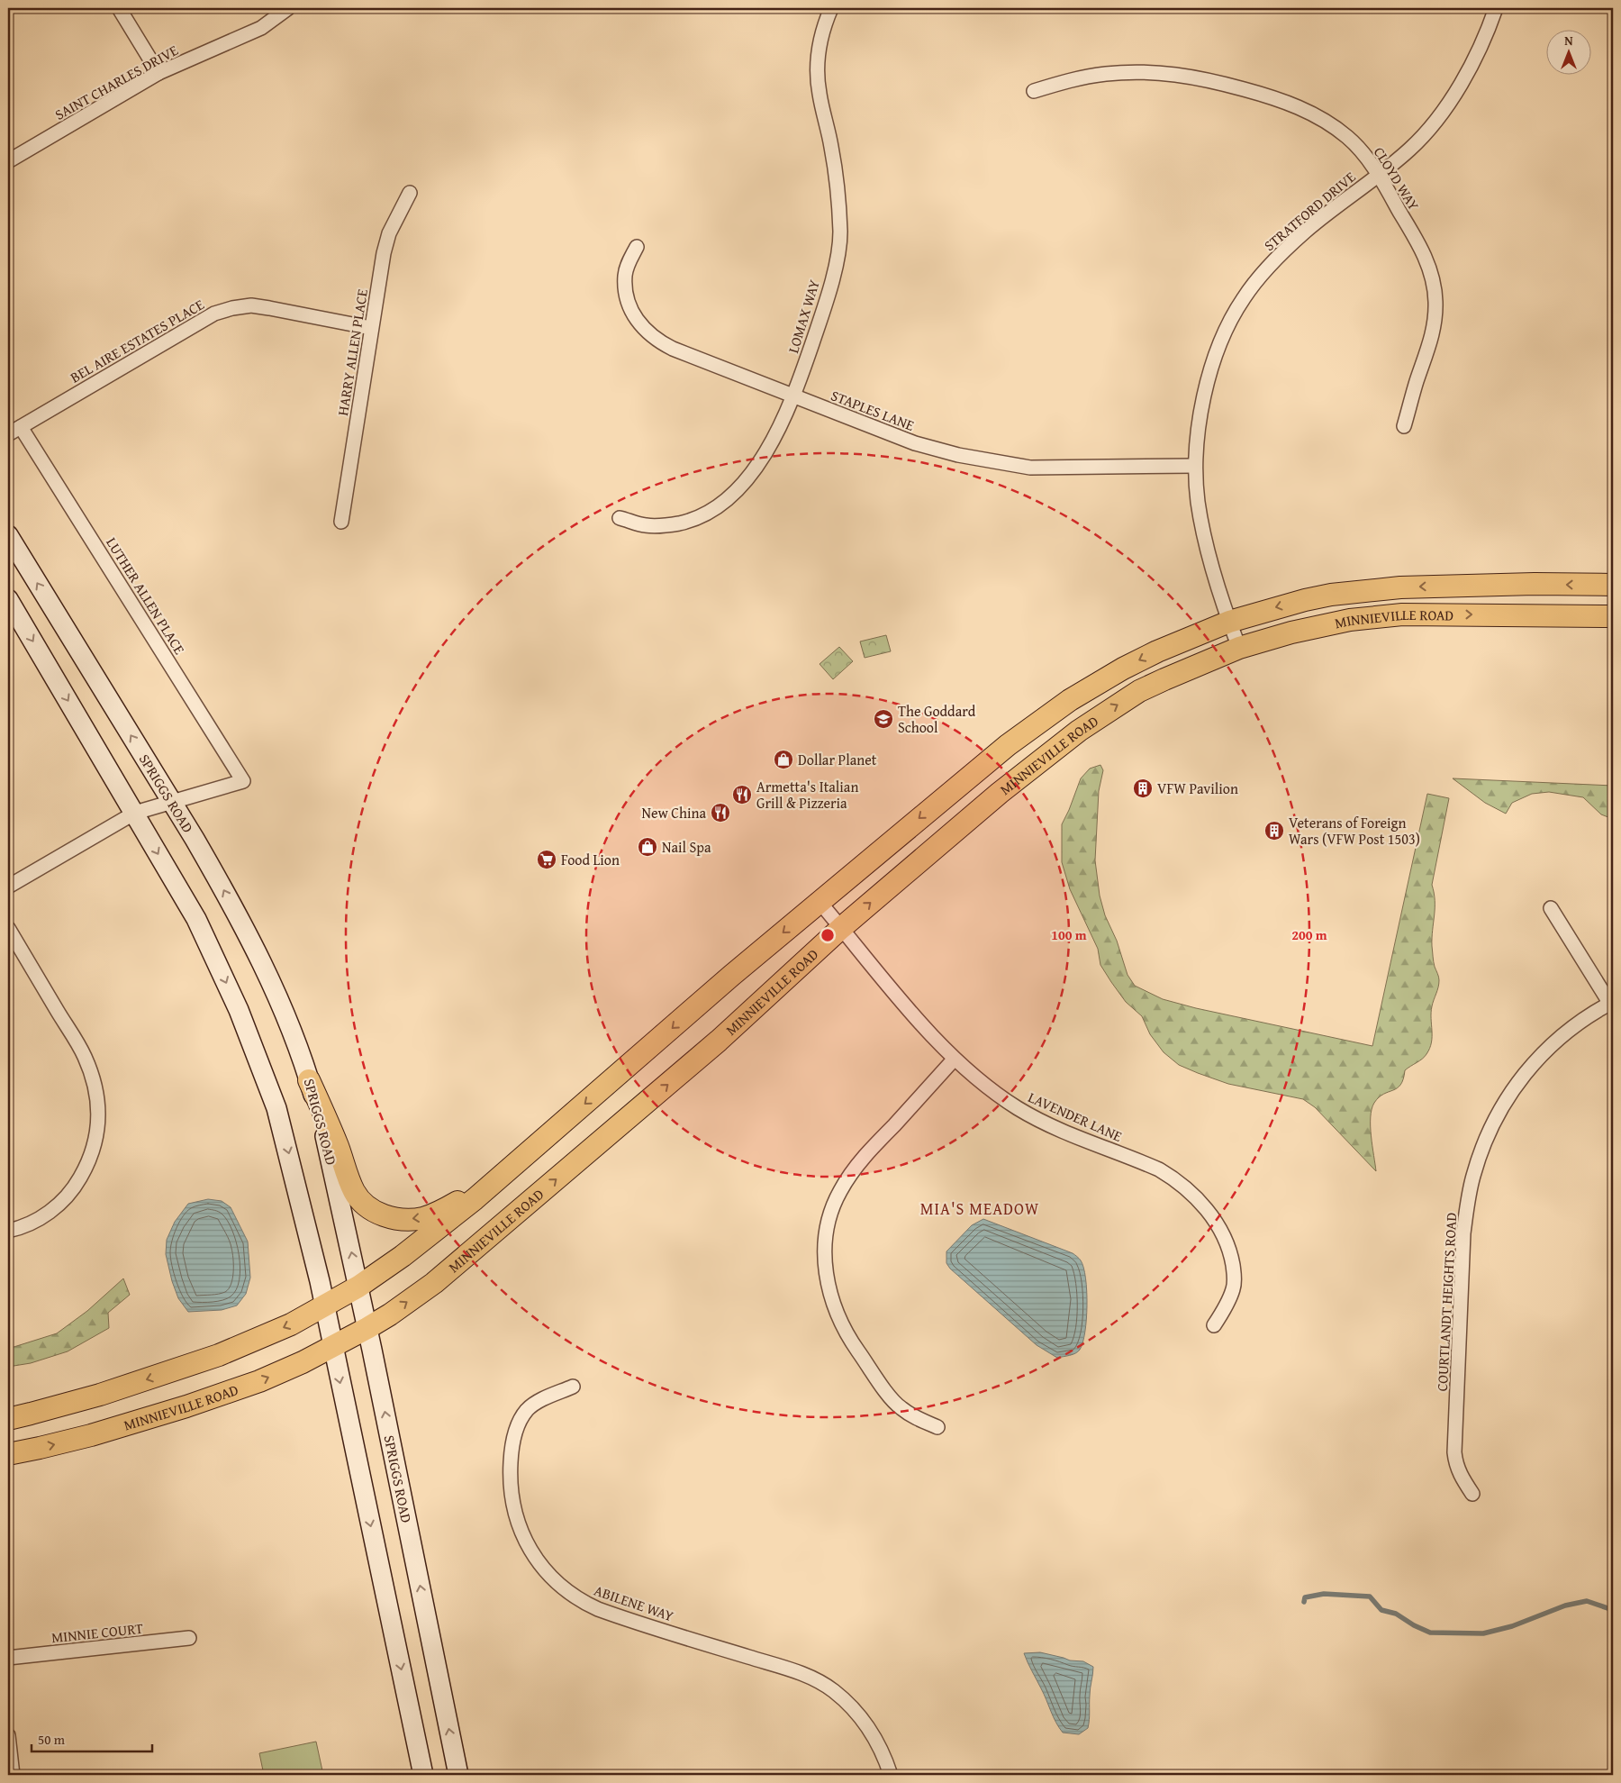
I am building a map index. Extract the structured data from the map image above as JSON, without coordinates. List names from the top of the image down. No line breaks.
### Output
{"streets":{"main road":["MINNIEVILLE ROAD","SPRIGGS ROAD"],"street":["SAINT CHARLES DRIVE","CLOYD WAY","STRATFORD DRIVE","LOMAX WAY","BEL AIRE ESTATES PLACE","HARRY ALLEN PLACE","STAPLES LANE","LUTHER ALLEN PLACE","LAVENDER LANE","COURTLANDT HEIGHTS ROAD","ABILENE WAY","MINNIE COURT"]},"crossings":[["CLOYD WAY","STRATFORD DRIVE"],["STRATFORD DRIVE","STAPLES LANE"],["STRATFORD DRIVE","MINNIEVILLE ROAD"],["LOMAX WAY","STAPLES LANE"],["BEL AIRE ESTATES PLACE","HARRY ALLEN PLACE"],["BEL AIRE ESTATES PLACE","LUTHER ALLEN PLACE"],["LUTHER ALLEN PLACE","SPRIGGS ROAD"],["MINNIEVILLE ROAD","SPRIGGS ROAD"],["MINNIEVILLE ROAD","LAVENDER LANE"]],"districts":["MIA'S MEADOW"],"places":{"school or university":["The Goddard School"],"shop":["Dollar Planet","Nail Spa"],"building":["VFW Pavilion","Veterans of Foreign Wars (VFW Post 1503)"],"restaurant":["Armetta's Italian Grill & Pizzeria","New China"],"supermarket":["Food Lion"]},"scale_bar":"50 m","north":"top","rings":["100 m","200 m"]}
